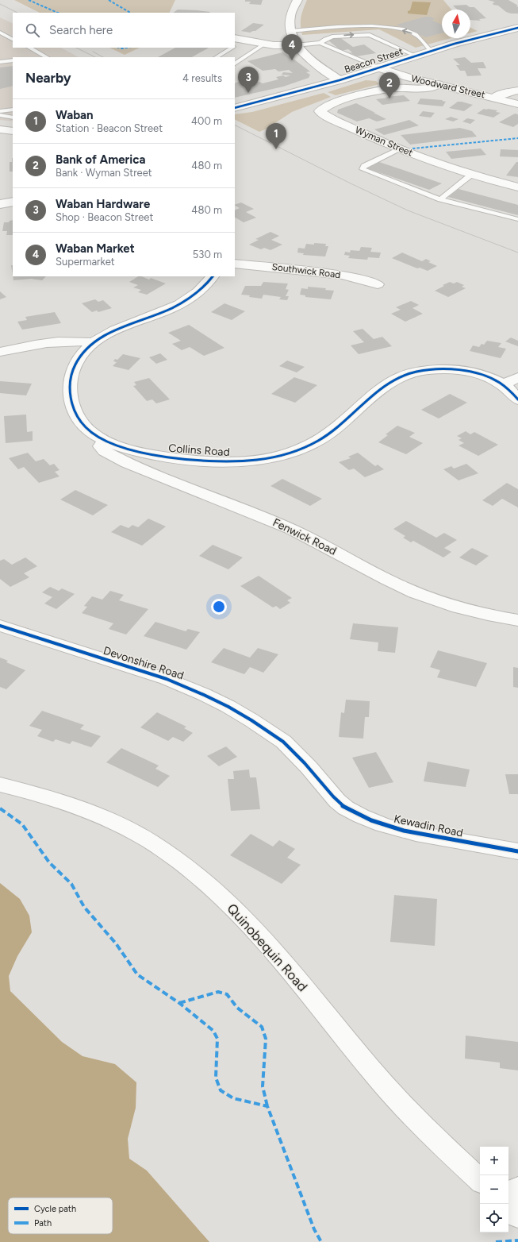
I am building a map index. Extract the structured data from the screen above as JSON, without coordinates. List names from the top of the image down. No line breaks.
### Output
{"streets":{"street":["Beacon Street","Woodward Street","Wyman Street","Southwick Road","Collins Road","Fenwick Road","Devonshire Road","Kewadin Road","Quinobequin Road"]},"crossings":[["Beacon Street","Woodward Street"],["Woodward Street","Wyman Street"],["Collins Road","Fenwick Road"],["Devonshire Road","Kewadin Road"]],"legend":["Cycle path","Path"],"north":"top","page":{"search":"Search here","pins":["4","3","2","1"],"heading":["Nearby","4 results"],"list":[{"mark":"1","name":"Waban","note":"Station · Beacon Street","value":"400 m"},{"mark":"2","name":"Bank of America","note":"Bank · Wyman Street","value":"480 m"},{"mark":"3","name":"Waban Hardware","note":"Shop · Beacon Street","value":"480 m"},{"mark":"4","name":"Waban Market","note":"Supermarket","value":"530 m"}],"map_buttons":["+","−"]}}
